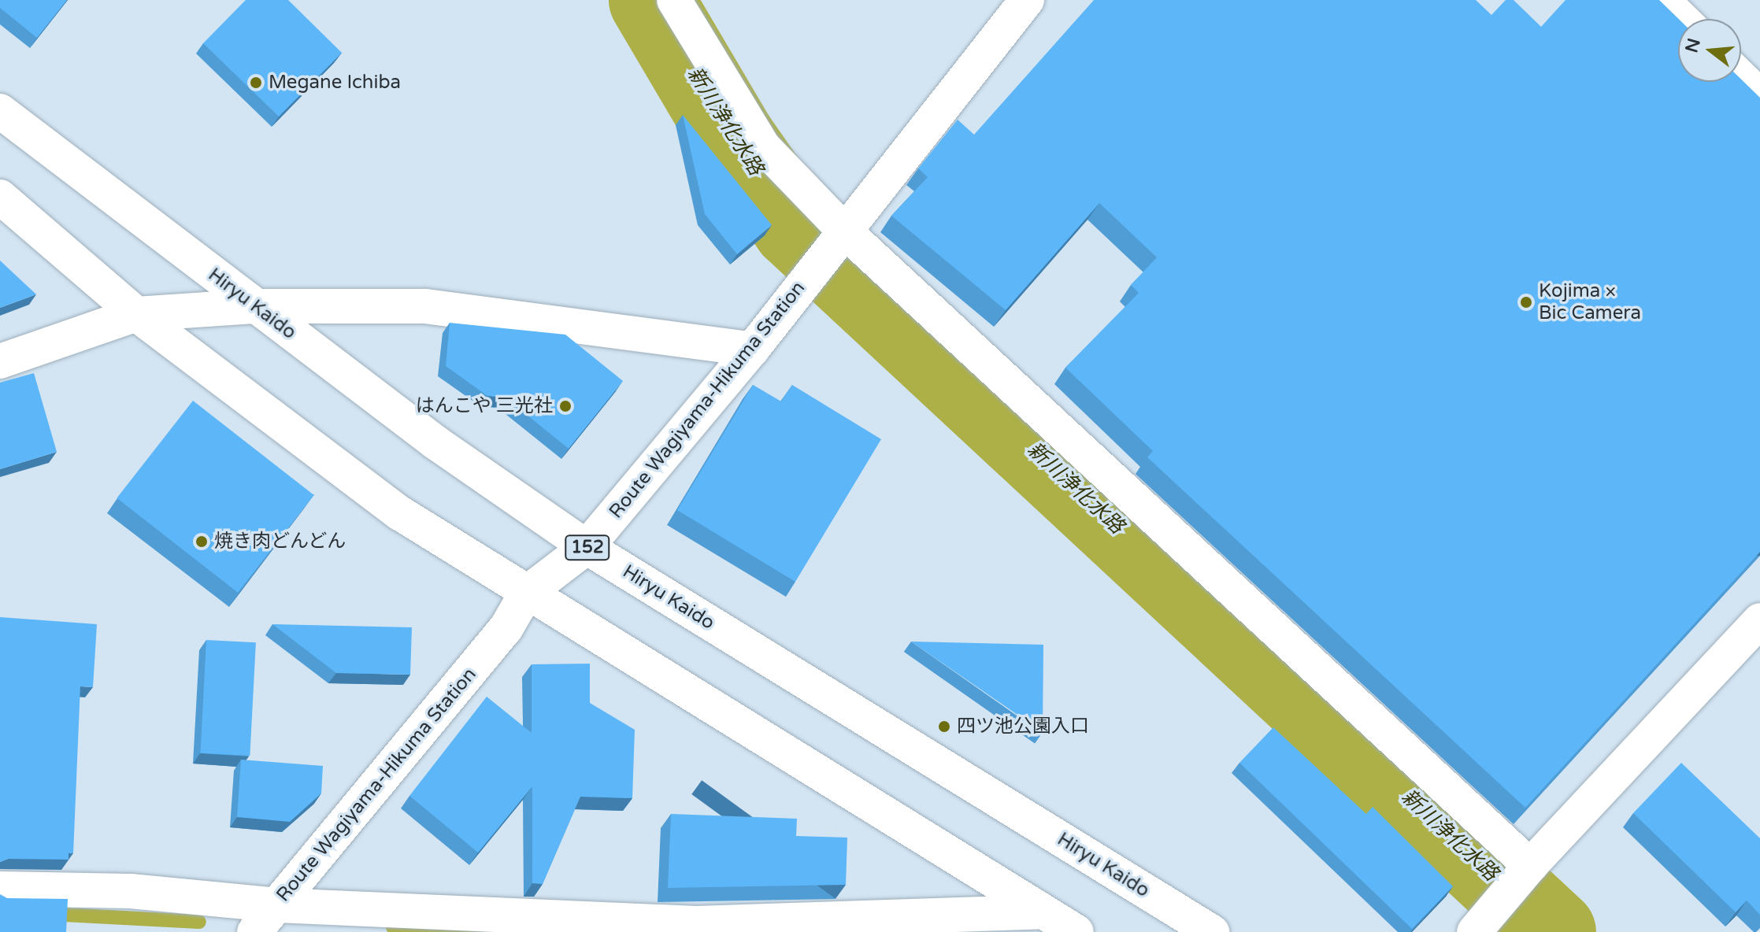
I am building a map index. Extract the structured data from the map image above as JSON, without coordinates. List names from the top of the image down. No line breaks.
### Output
{"streets":{"main road":["Hiryu Kaido","Route Wagiyama-Hikuma Station","152"]},"crossings":[["Hiryu Kaido","Route Wagiyama-Hikuma Station"]],"water":["新川浄化水路"],"places":["Megane Ichiba","Kojima × Bic Camera","はんこや 三光社","焼き肉どんどん","四ツ池公園入口"],"north":"left"}
